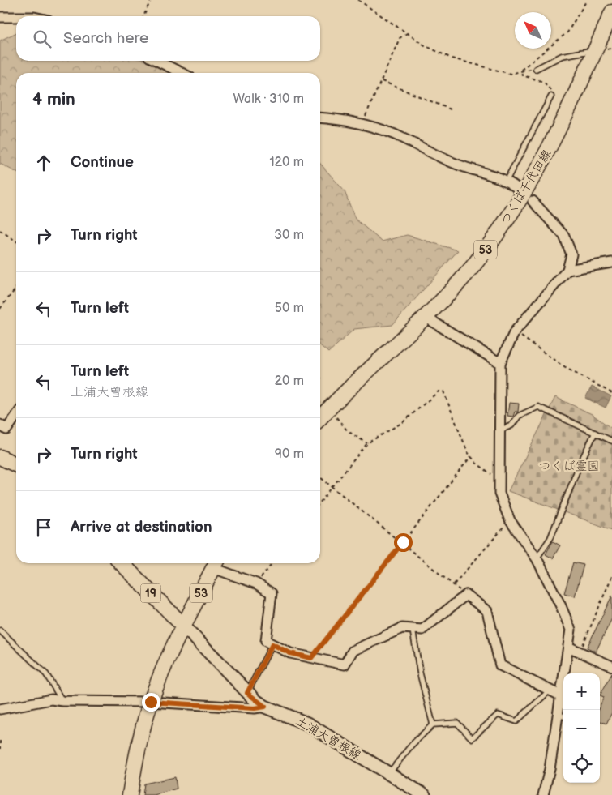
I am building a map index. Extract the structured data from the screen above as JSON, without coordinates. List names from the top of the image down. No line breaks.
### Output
{"streets":{"main road":["つくば千代田線","53","19","土浦大曽根線"]},"crossings":[["53","19"],["53","土浦大曽根線"],["19","土浦大曽根線"]],"parks":["つくば霊園"],"north":"top left","page":{"search":"Search here","heading":["4 min","Walk · 310 m"],"list":[["Continue","120 m"],["Turn right","30 m"],["Turn left","50 m"],["Turn left","土浦大曽根線","20 m"],["Turn right","90 m"],"Arrive at destination"],"map_buttons":["+","−"]}}
